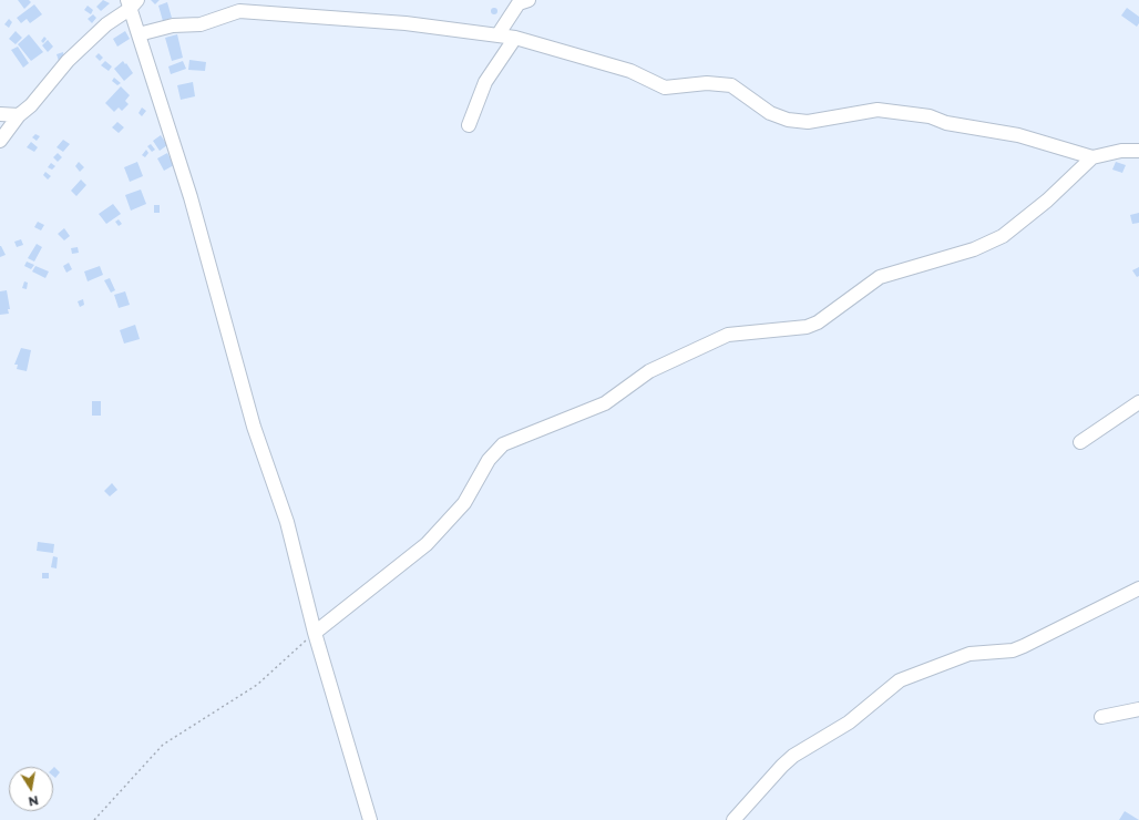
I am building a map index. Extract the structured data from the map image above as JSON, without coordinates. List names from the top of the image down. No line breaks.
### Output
{"north":"bottom"}
